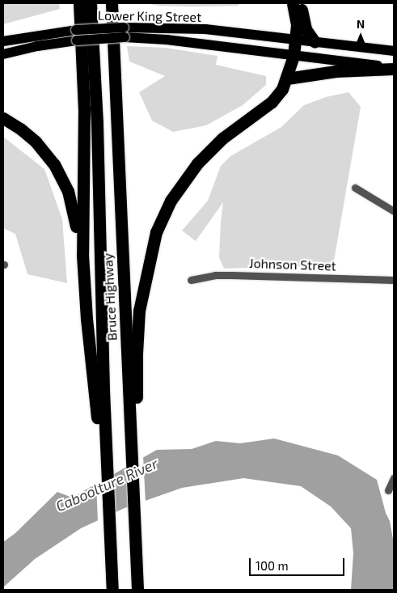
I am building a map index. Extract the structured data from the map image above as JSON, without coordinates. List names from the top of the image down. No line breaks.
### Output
{"streets":{"highway":["Bruce Highway"],"main road":["Lower King Street"],"street":["Johnson Street"]},"water":["Caboolture River"],"scale_bar":"100 m","north":"top"}
